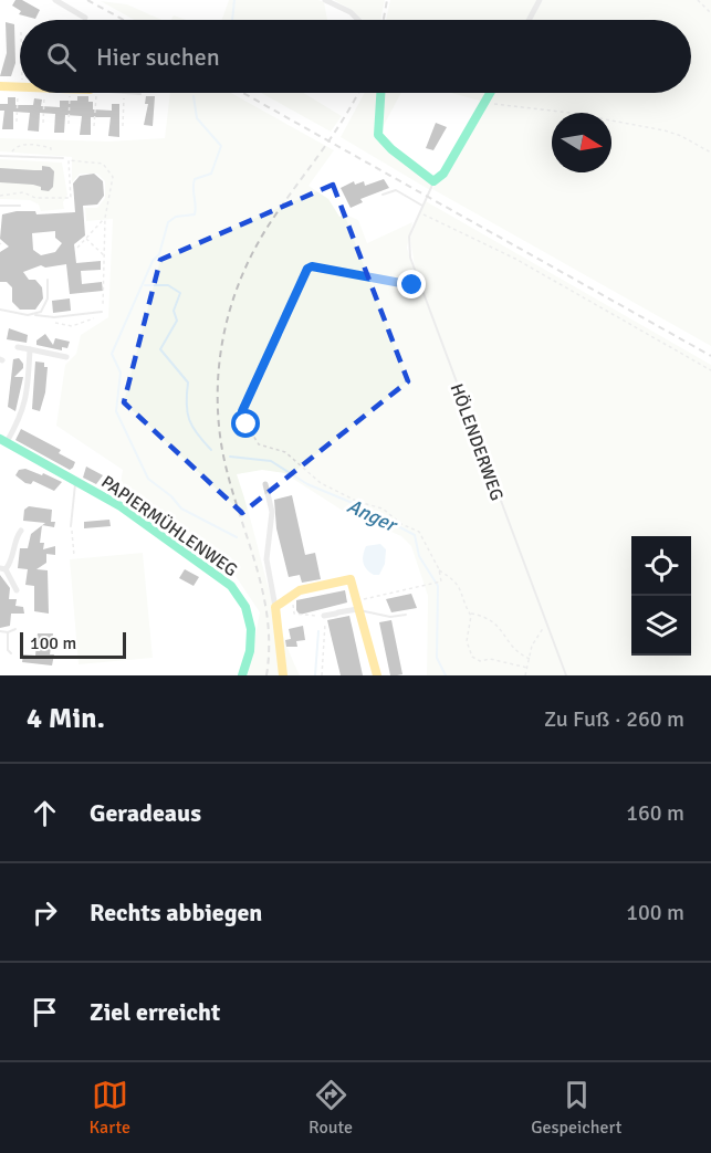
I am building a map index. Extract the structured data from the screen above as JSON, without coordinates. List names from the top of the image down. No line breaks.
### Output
{"streets":{"street":["PAPIERMÜHLENWEG"],"lane":["HÖLENDERWEG"]},"water":["Anger"],"scale_bar":"100 m","north":"right","page":{"search":"Hier suchen","scale":"100 m","heading":["4 Min.","Zu Fuß · 260 m"],"list":[["Geradeaus","160 m"],["Rechts abbiegen","100 m"],"Ziel erreicht"],"nav":["Karte","Route","Gespeichert"]}}
